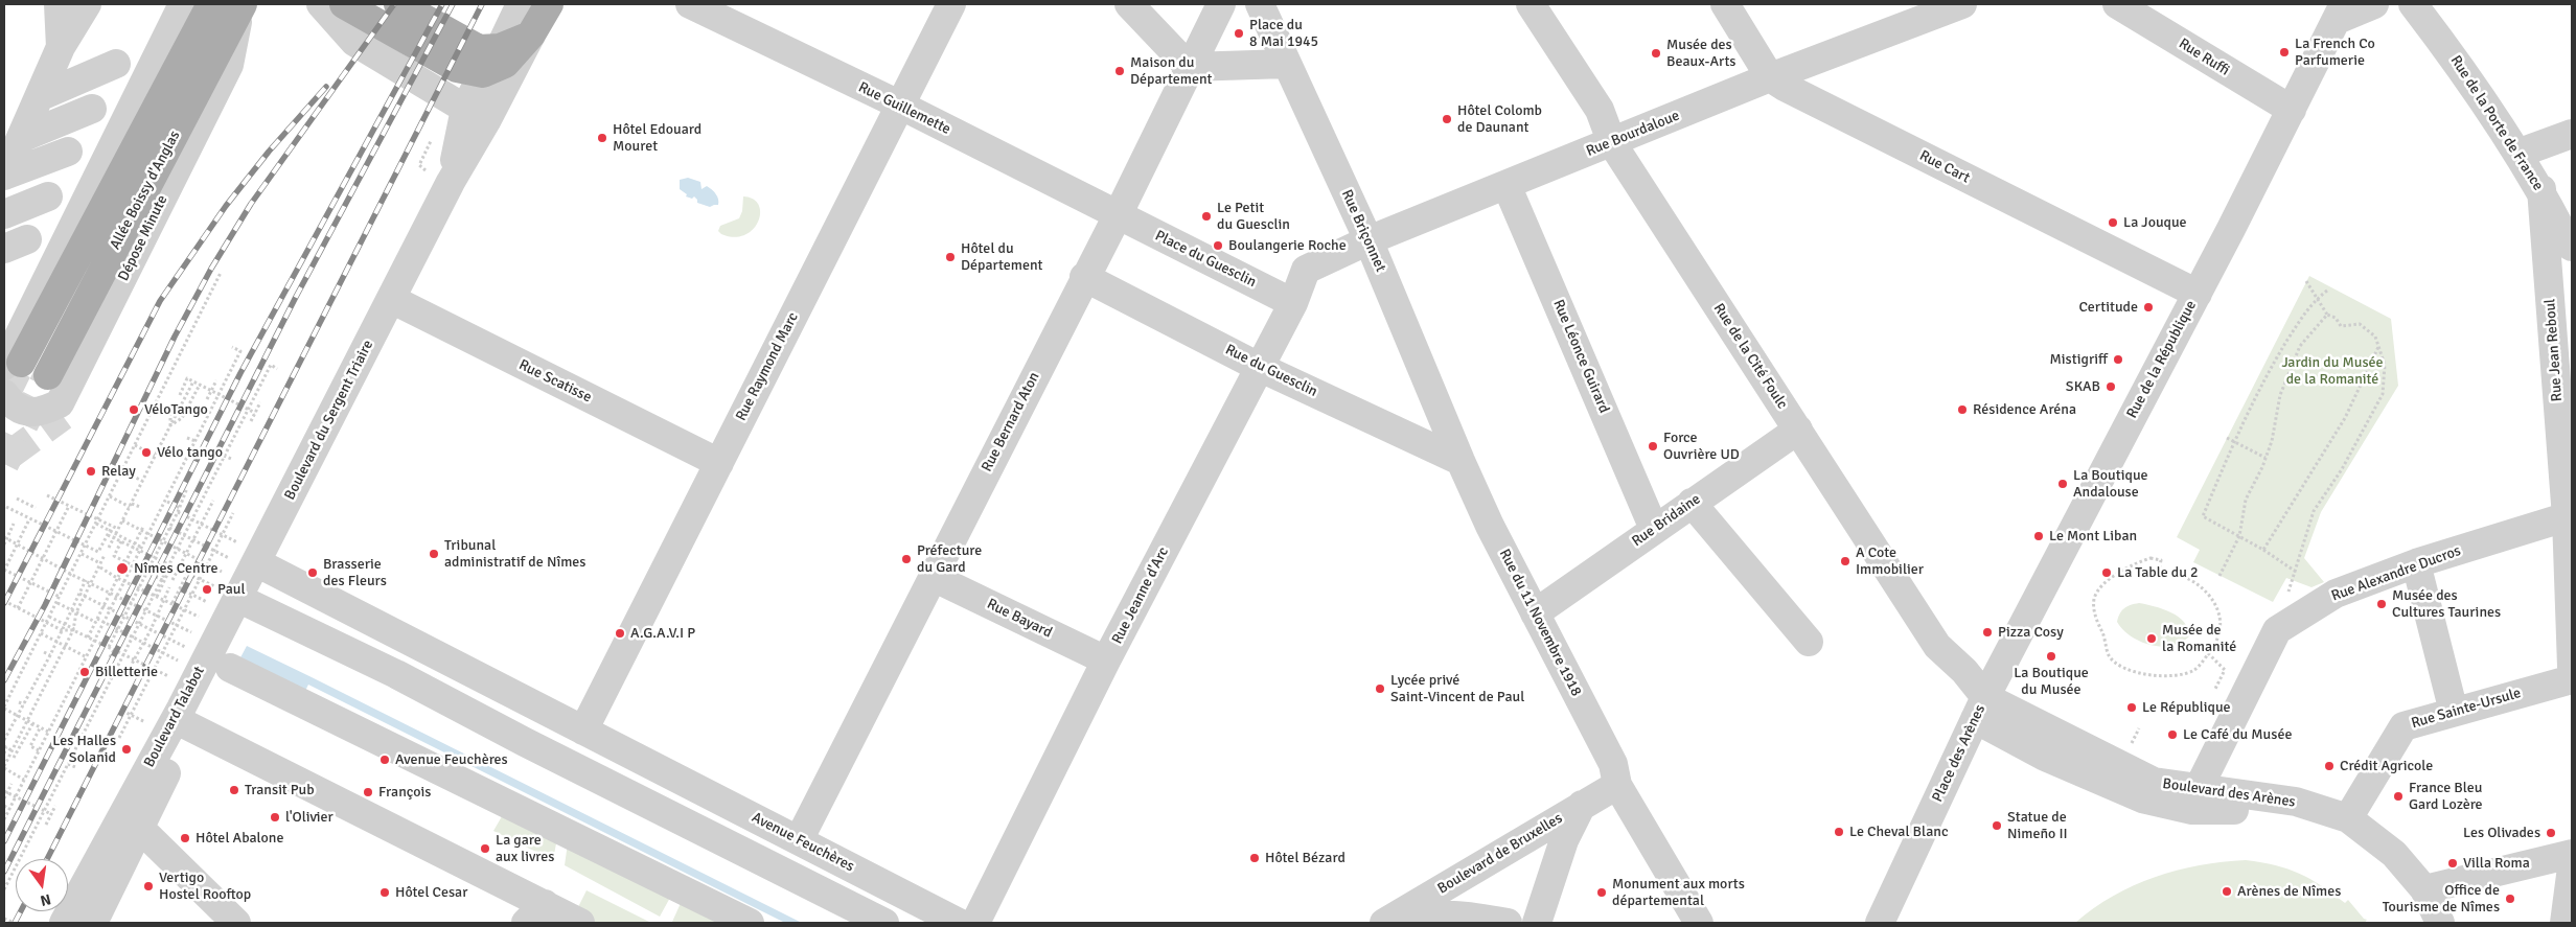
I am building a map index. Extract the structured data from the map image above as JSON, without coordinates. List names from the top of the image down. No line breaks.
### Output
{"streets":{"main road":["Allée Boissy d'Anglas"],"street":["Rue Ruffi","Rue Guillemette","Rue de la Porte de France","Rue Bourdaloue","Rue Cart","Rue Briçonnet","Dépose Minute","Place du Guesclin","Rue Jean Reboul","Rue Léonce Guirard","Rue de la Cité Foulc","Rue de la République","Rue Raymond Marc","Rue du Guesclin","Rue Scatisse","Boulevard du Sergent Triaire","Rue Bernard Aton","Rue Bridaine","Rue Alexandre Ducros","Rue Jeanne d'Arc","Rue Bayard","Rue du 11 Novembre 1918","Rue Sainte-Ursule","Boulevard Talabot","Place des Arènes","Boulevard des Arènes","Avenue Feuchères","Boulevard de Bruxelles"]},"crossings":[["Rue Ruffi","Rue de la République"],["Rue Guillemette","Place du Guesclin"],["Rue Guillemette","Rue Raymond Marc"],["Rue Guillemette","Rue Bernard Aton"],["Rue de la Porte de France","Rue Jean Reboul"],["Rue Bourdaloue","Rue Cart"],["Rue Bourdaloue","Rue Briçonnet"],["Rue Bourdaloue","Rue Léonce Guirard"],["Rue Bourdaloue","Rue de la Cité Foulc"],["Rue Bourdaloue","Rue Jeanne d'Arc"],["Rue Cart","Rue de la République"],["Allée Boissy d'Anglas","Dépose Minute"],["Rue Briçonnet","Rue du Guesclin"],["Rue Briçonnet","Rue du 11 Novembre 1918"],["Place du Guesclin","Rue Bernard Aton"],["Place du Guesclin","Rue Jeanne d'Arc"],["Rue Jean Reboul","Rue Alexandre Ducros"],["Rue Léonce Guirard","Rue Bridaine"],["Rue de la Cité Foulc","Rue de la République"],["Rue de la Cité Foulc","Rue Bridaine"],["Rue de la Cité Foulc","Place des Arènes"],["Rue de la Cité Foulc","Boulevard des Arènes"],["Rue de la République","Place des Arènes"],["Rue de la République","Boulevard des Arènes"],["Rue Raymond Marc","Rue Scatisse"],["Rue Raymond Marc","Avenue Feuchères"],["Rue du Guesclin","Rue Bernard Aton"],["Rue du Guesclin","Rue Jeanne d'Arc"],["Rue du Guesclin","Rue du 11 Novembre 1918"],["Rue Scatisse","Boulevard du Sergent Triaire"],["Boulevard du Sergent Triaire","Boulevard Talabot"],["Boulevard du Sergent Triaire","Avenue Feuchères"],["Rue Bernard Aton","Rue Bayard"],["Rue Bernard Aton","Avenue Feuchères"],["Rue Bridaine","Rue du 11 Novembre 1918"],["Rue Jeanne d'Arc","Rue Bayard"],["Rue du 11 Novembre 1918","Boulevard de Bruxelles"],["Rue Sainte-Ursule","Boulevard des Arènes"],["Place des Arènes","Boulevard des Arènes"]],"parks":["Jardin du Musée de la Romanité"],"places":["Place du 8 Mai 1945","La French Co Parfumerie","Musée des Beaux-Arts","Maison du Département","Hôtel Colomb de Daunant","Hôtel Edouard Mouret","Le Petit du Guesclin","La Jouque","Boulangerie Roche","Hôtel du Département","Certitude","Mistigriff","SKAB","VéloTango","Résidence Aréna","Force Ouvrière UD","Vélo tango","Relay","La Boutique Andalouse","Le Mont Liban","Tribunal administratif de Nîmes","Préfecture du Gard","A Cote Immobilier","Nîmes Centre","Brasserie des Fleurs","La Table du 2","Paul","Musée des Cultures Taurines","Pizza Cosy","A.G.A.V.I P","Musée de la Romanité","La Boutique du Musée","Billetterie","Lycée privé Saint-Vincent de Paul","Le République","Le Café du Musée","Les Halles Solanid","Avenue Feuchères","Crédit Agricole","Transit Pub","François","France Bleu Gard Lozère","l'Olivier","Statue de Nimeño II","Le Cheval Blanc","Les Olivades","Hôtel Abalone","La gare aux livres","Hôtel Bézard","Villa Roma","Vertigo Hostel Rooftop","Arènes de Nîmes","Hôtel Cesar","Monument aux morts départemental","Office de Tourisme de Nîmes"],"north":"bottom"}
